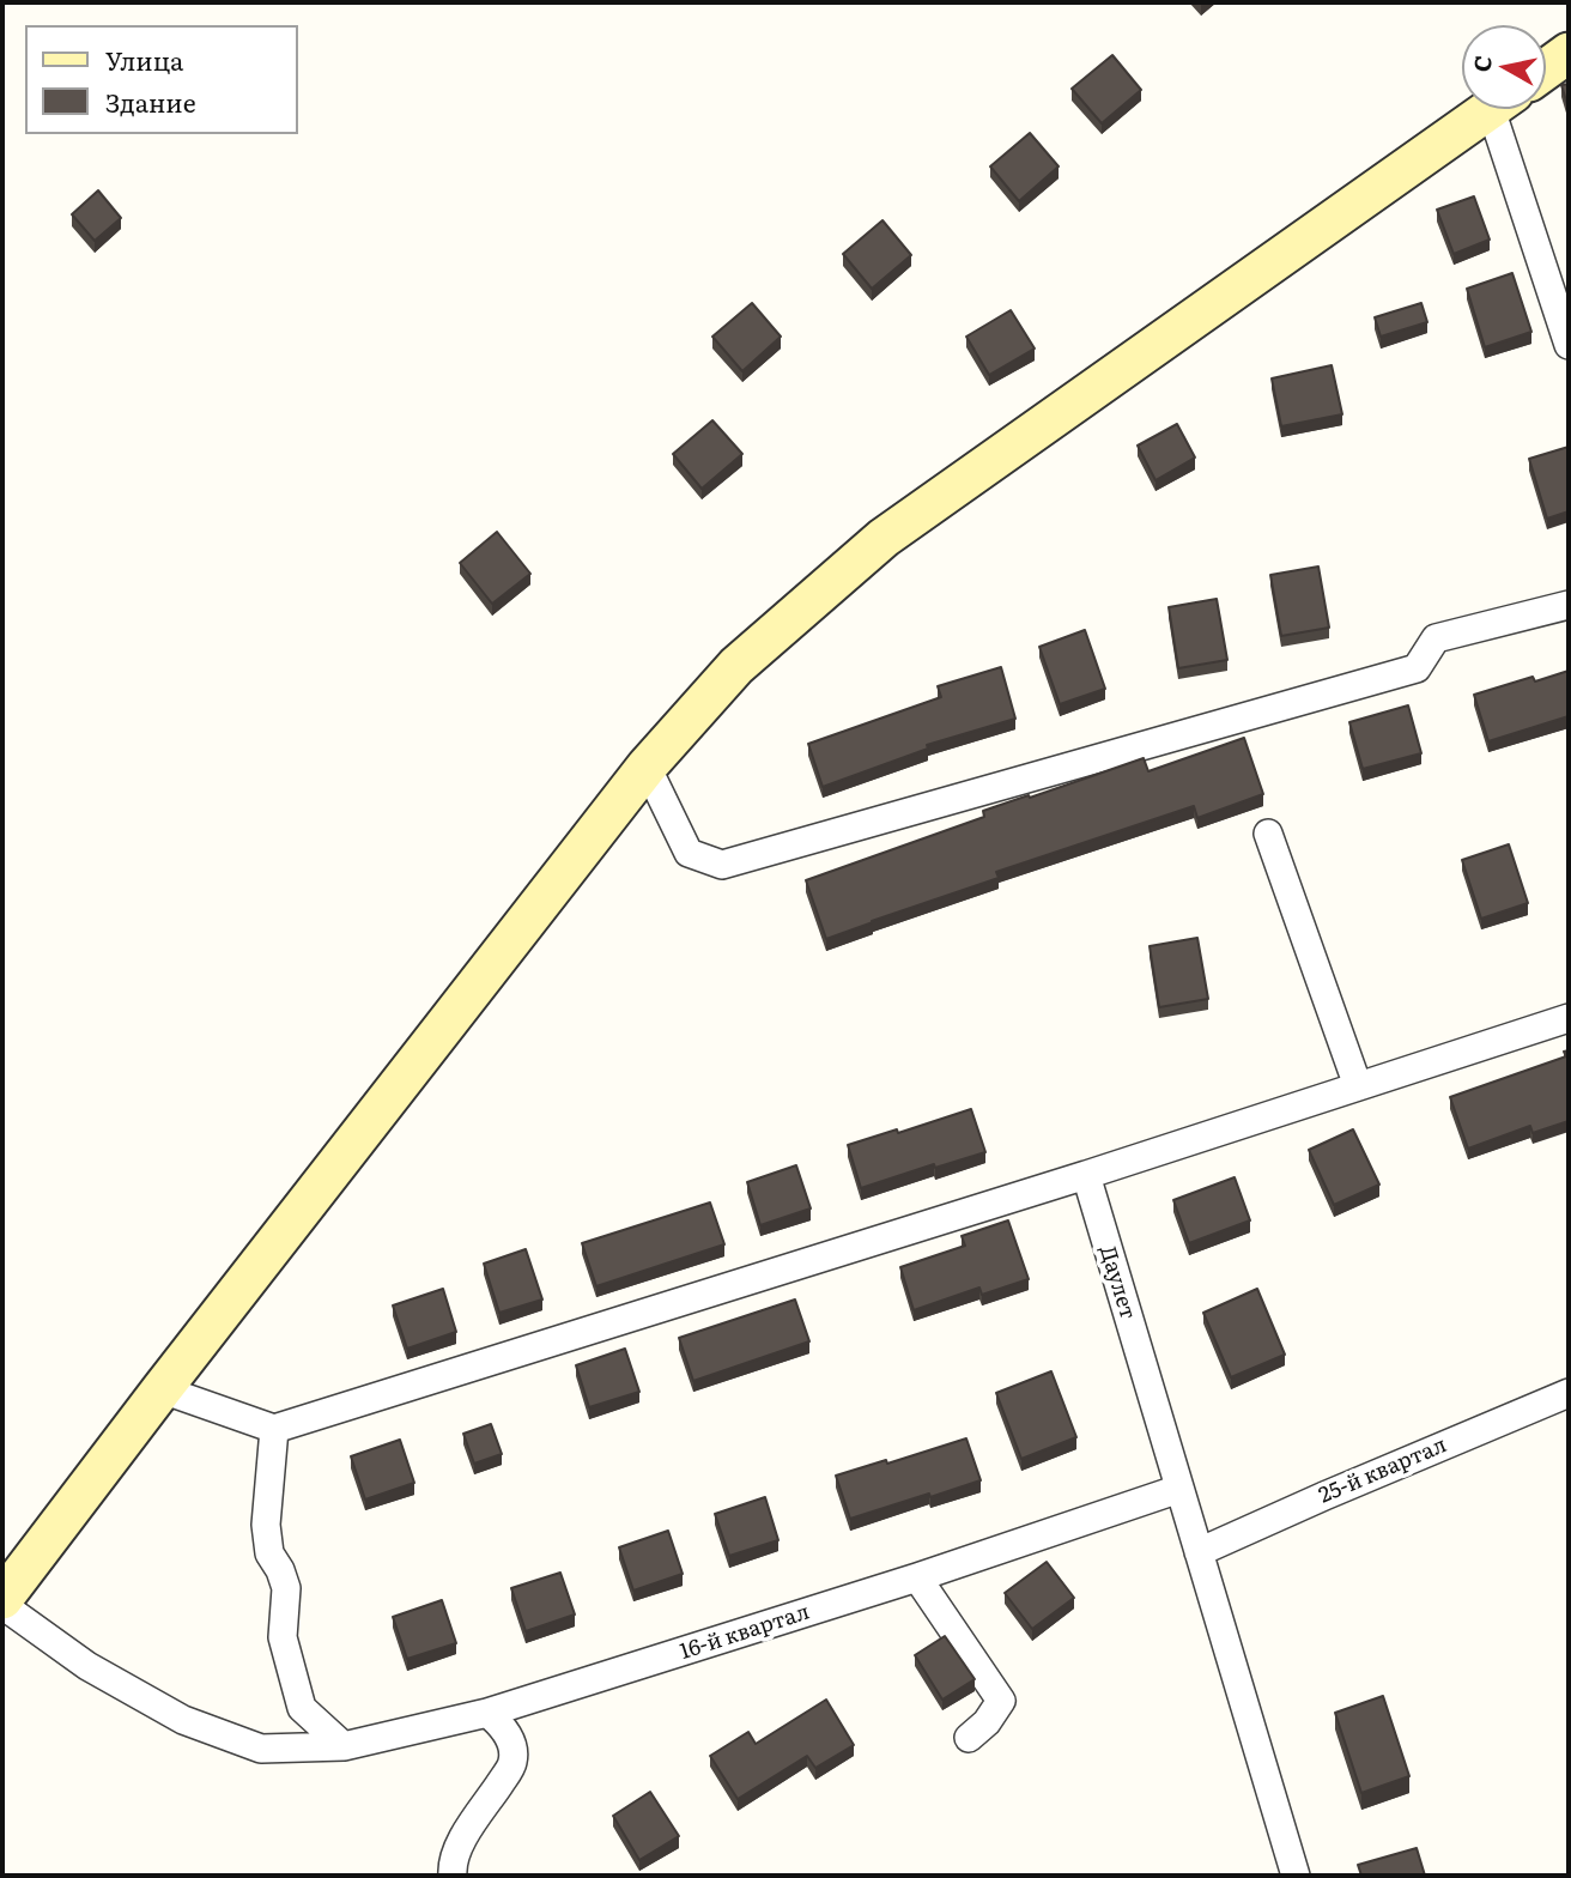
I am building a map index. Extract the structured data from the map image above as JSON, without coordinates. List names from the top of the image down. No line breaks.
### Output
{"streets":{"street":["Даулет","25-й квартал","16-й квартал"]},"crossings":[["Даулет","25-й квартал"],["Даулет","16-й квартал"]],"legend":["Улица","Здание"],"north":"left"}
